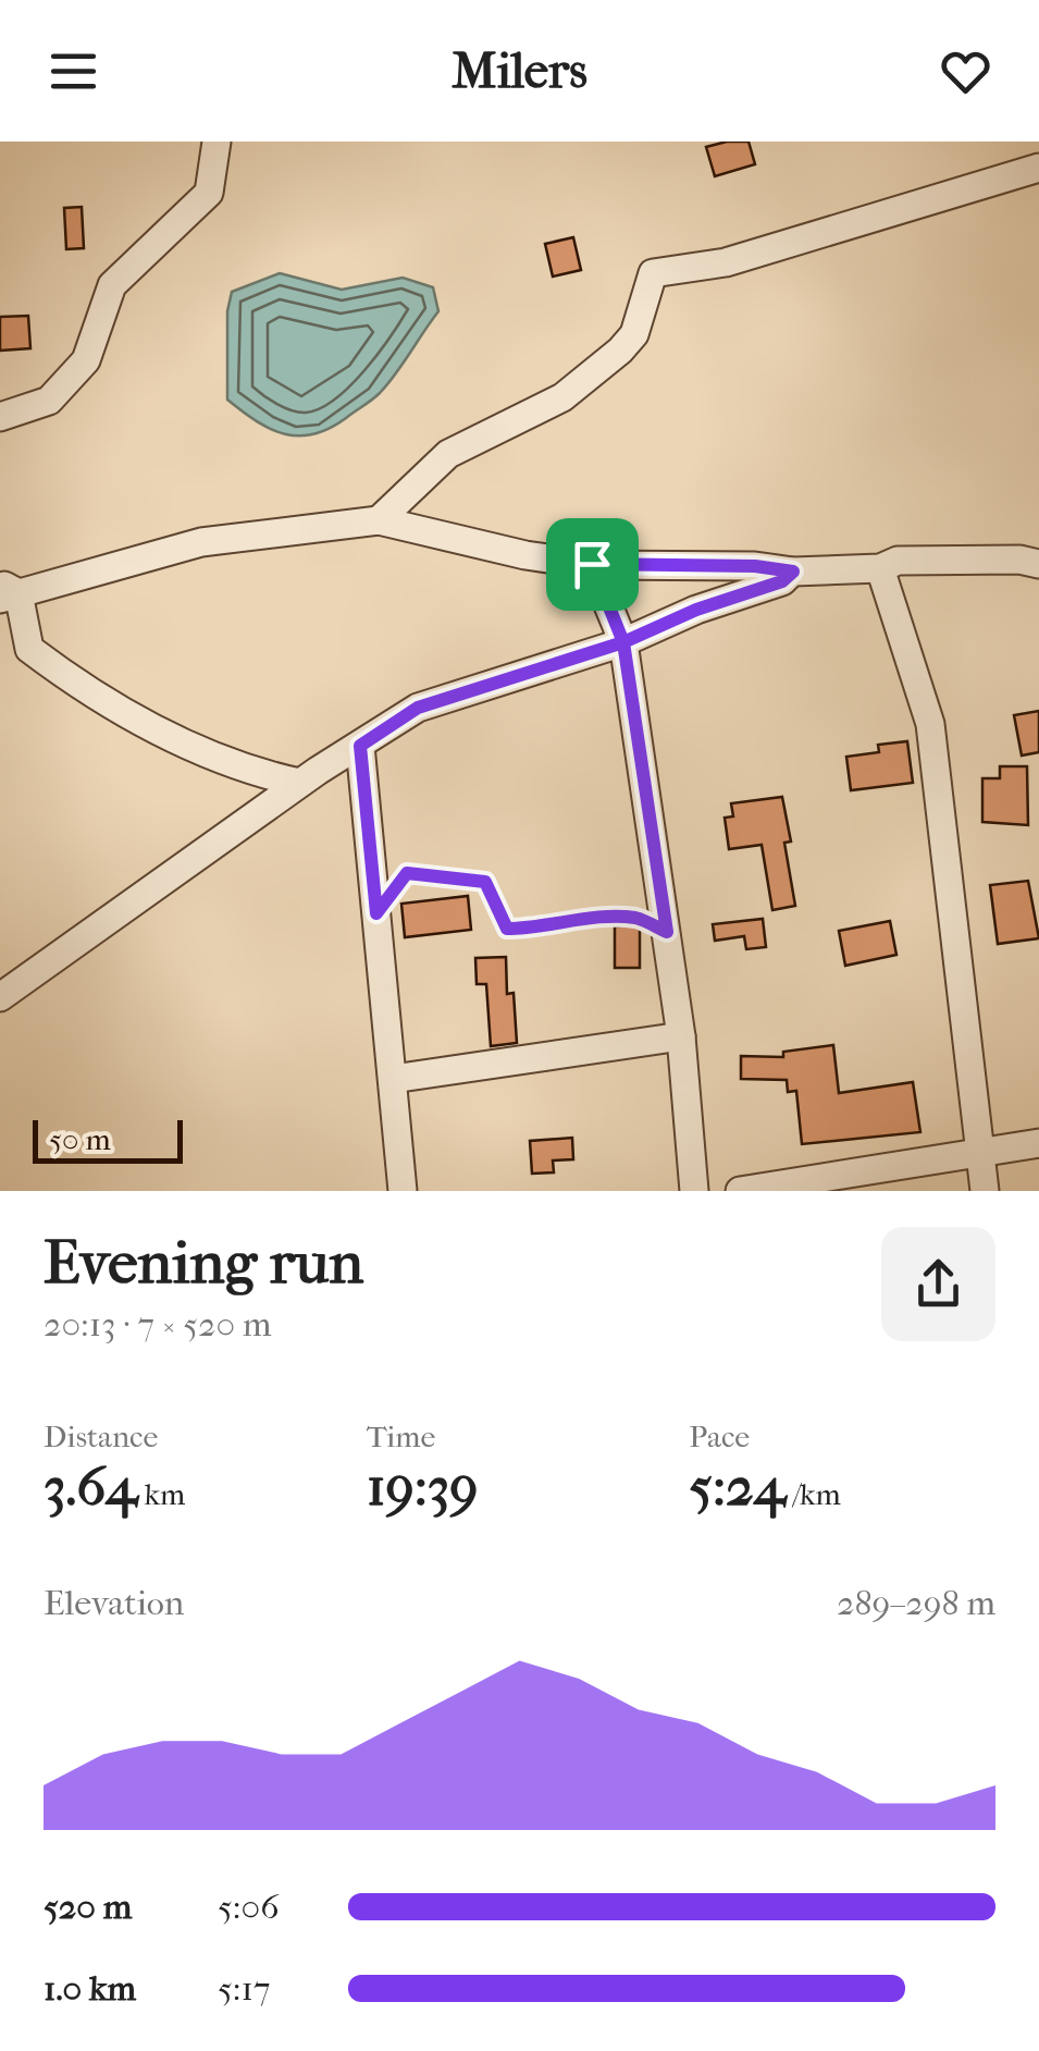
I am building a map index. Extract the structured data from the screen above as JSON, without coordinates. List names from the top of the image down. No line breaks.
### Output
{"scale_bar":"50 m","page":{"header":"Milers","scale":"50 m","heading":["Evening run","20:13 · 7 × 520 m"],"stats":[["Distance","3.64 km"],["Time","19:39"],["Pace","5:24 /km"]],"chart":["Elevation","289–298 m"],"list":[{"name":"520 m","note":"5:06"},{"name":"1.0 km","note":"5:17"}]}}
